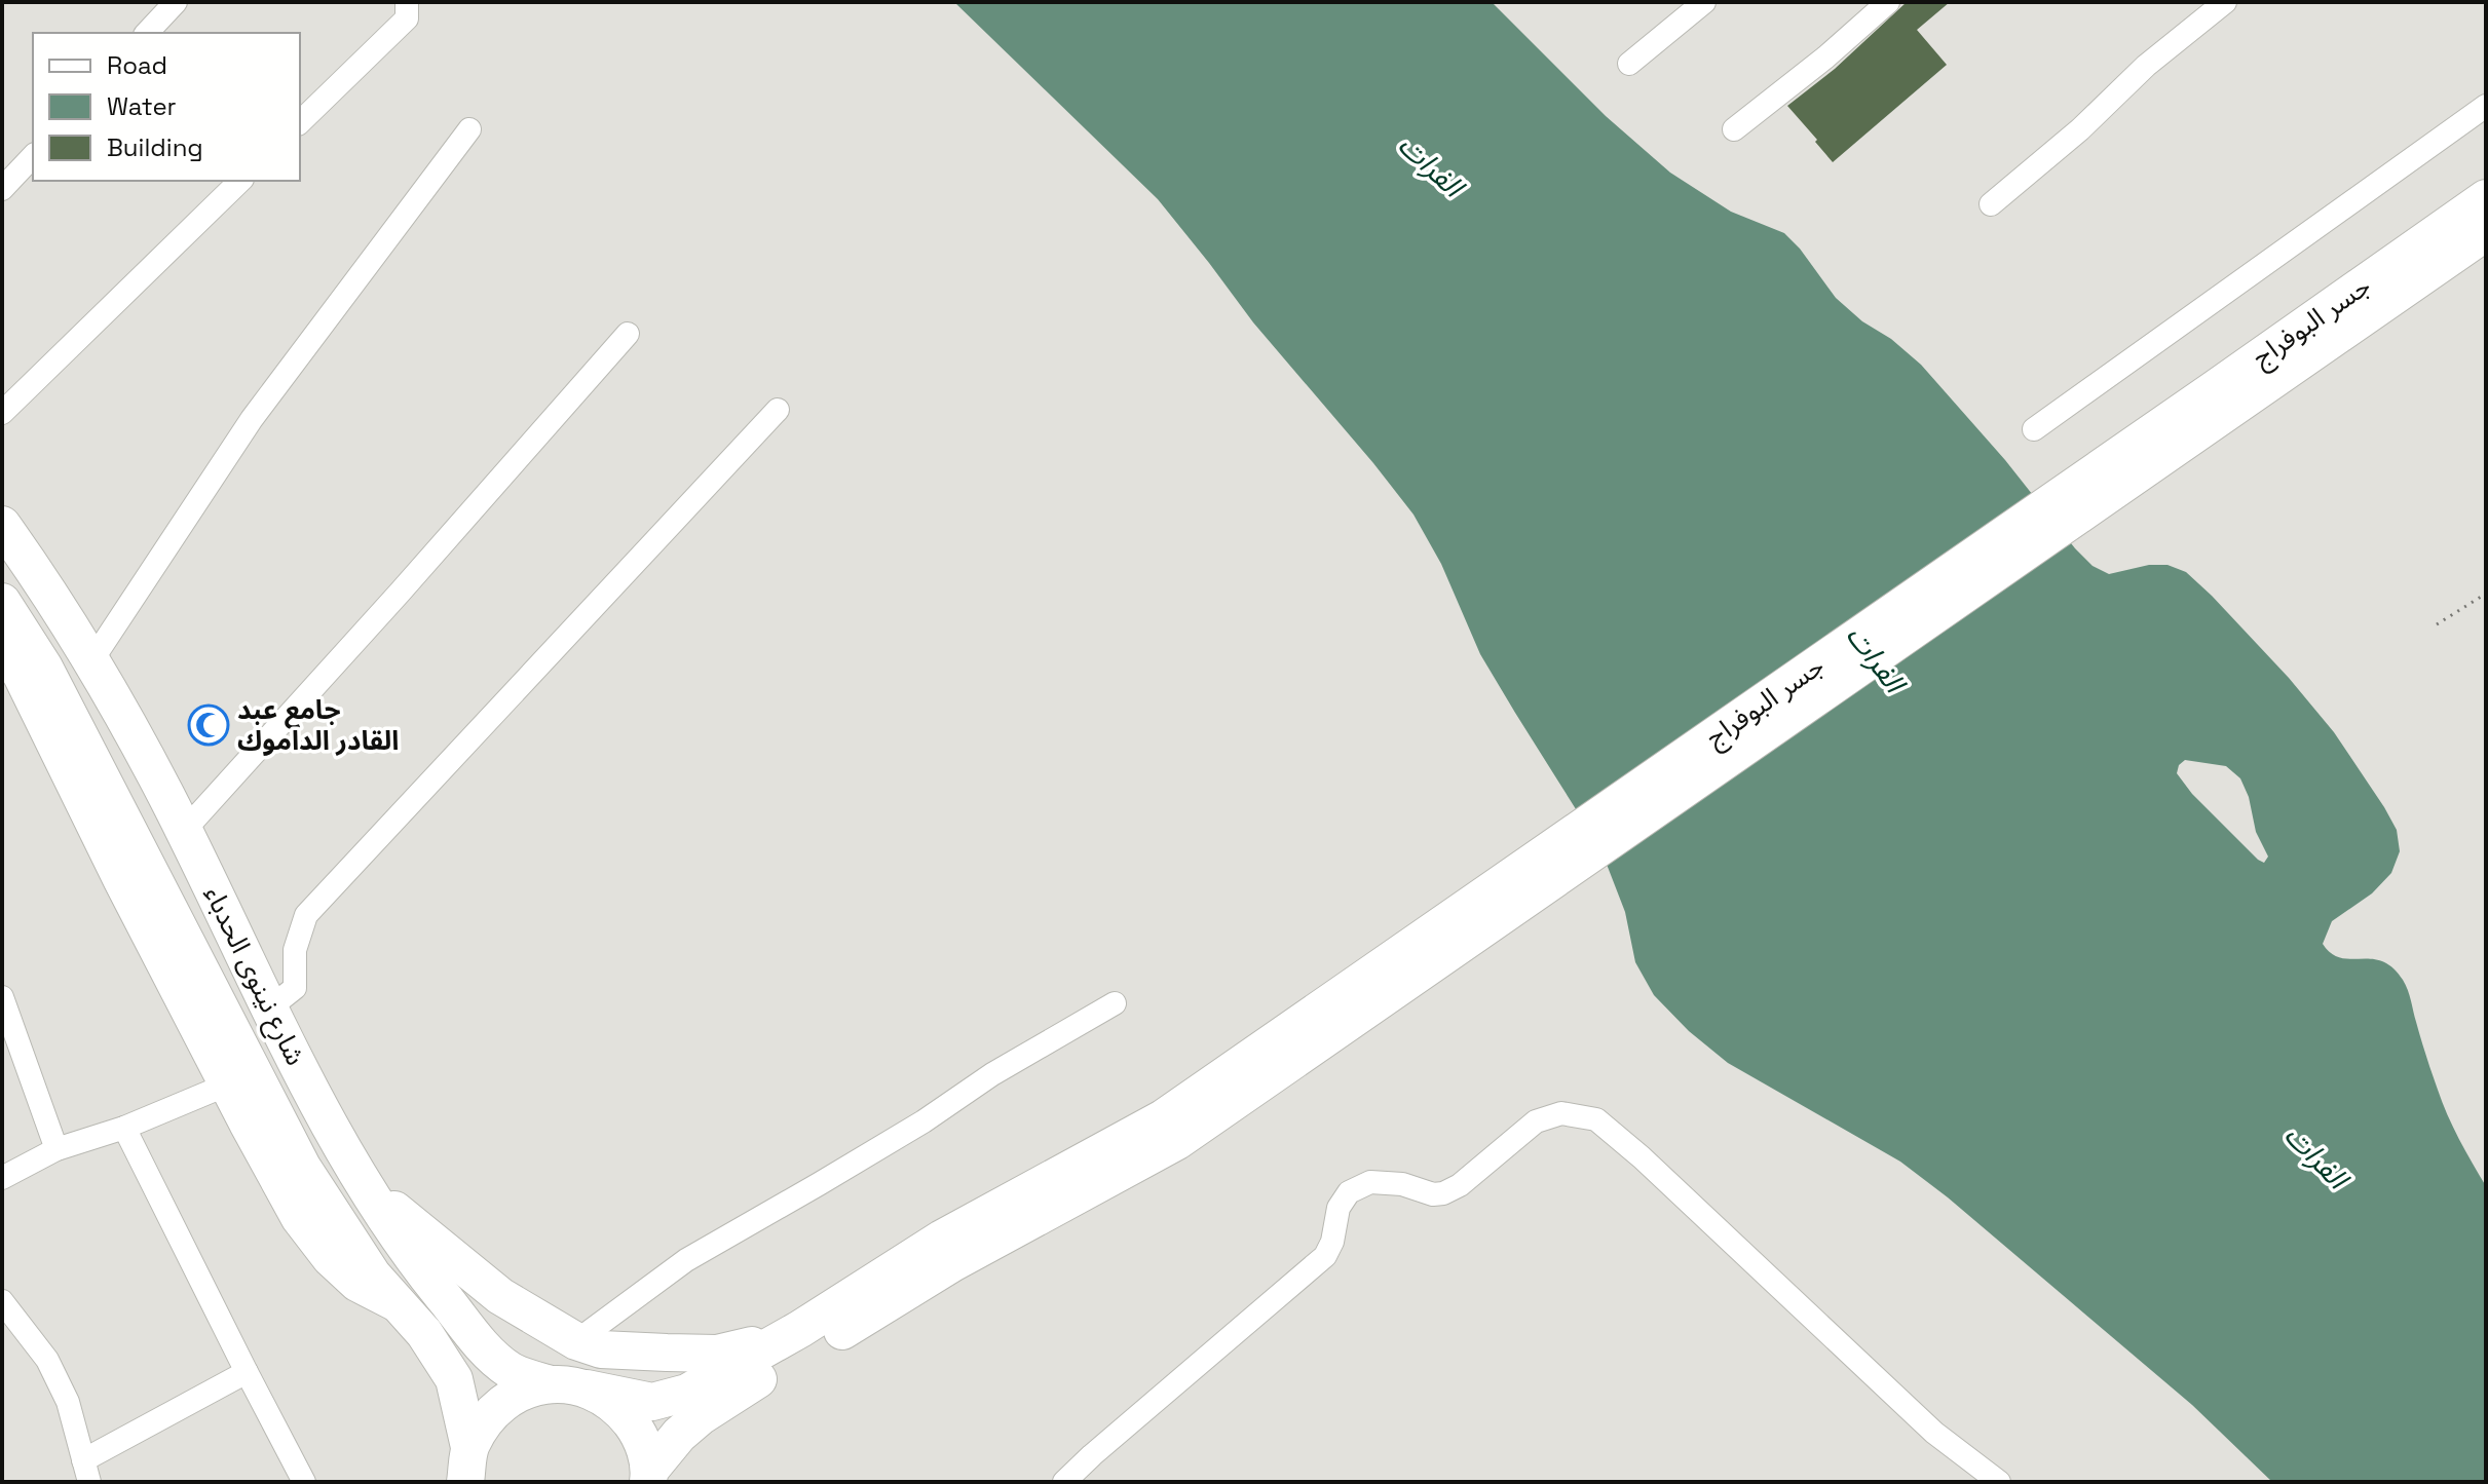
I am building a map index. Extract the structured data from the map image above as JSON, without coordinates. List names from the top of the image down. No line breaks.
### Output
{"streets":{"main road":["جسر البوفراج","شارع نينوى الحدباء"]},"water":["الفرات"],"places":{"mosque":["جامع عبد القادر الداموك"]},"legend":["Road","Water","Building"]}
